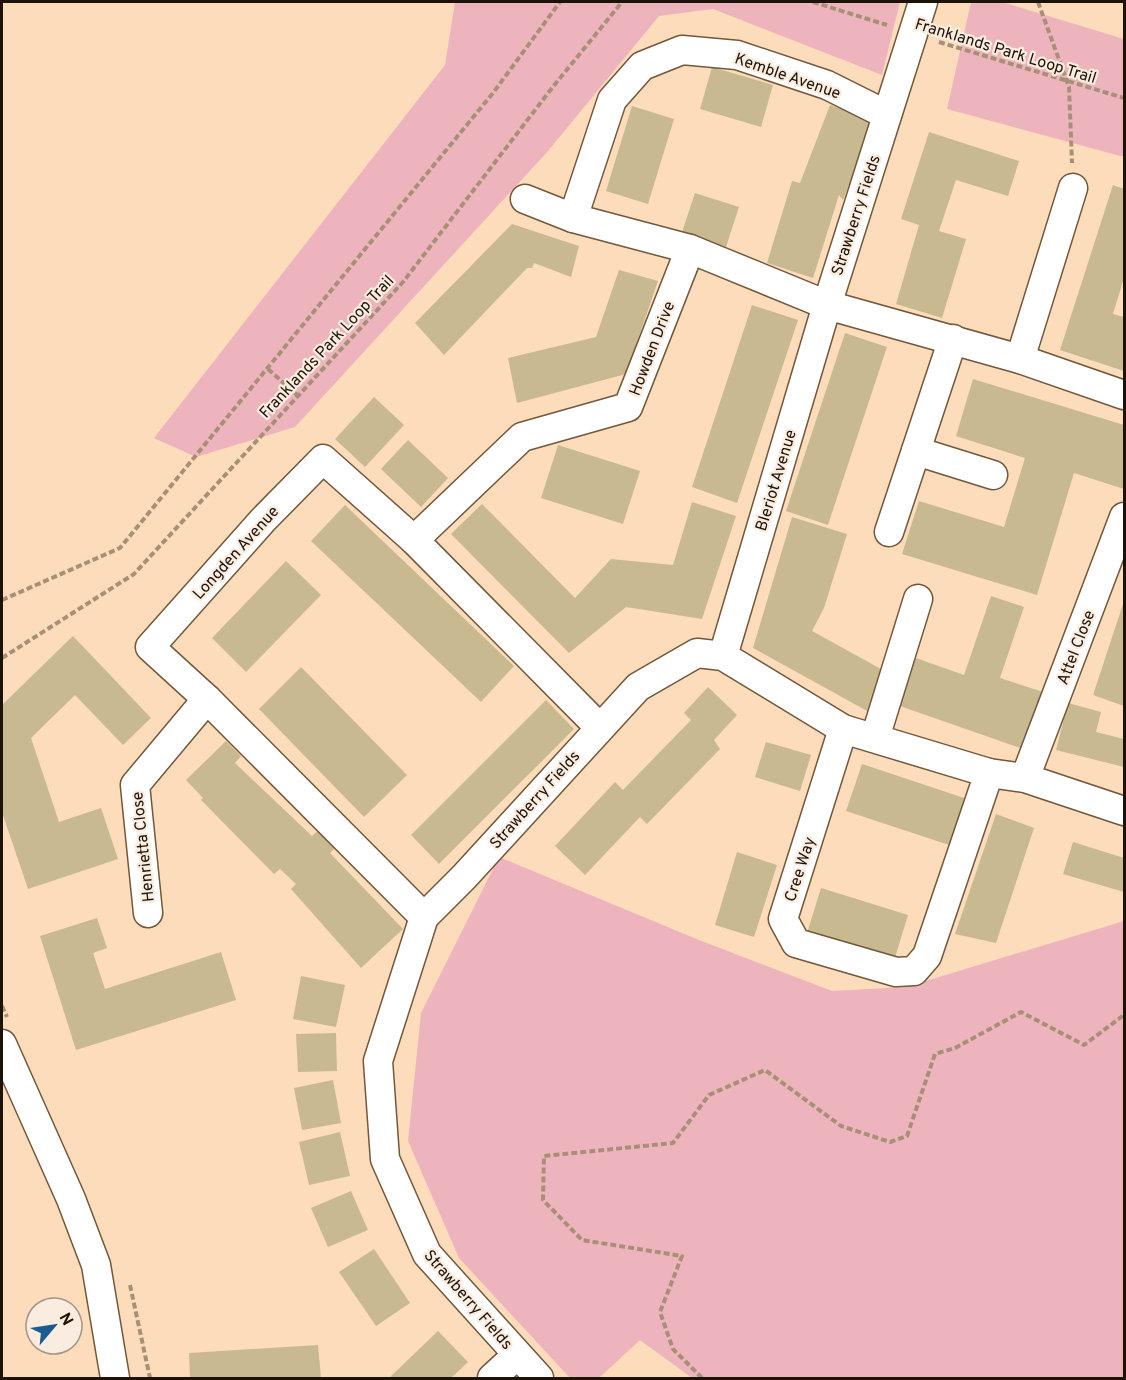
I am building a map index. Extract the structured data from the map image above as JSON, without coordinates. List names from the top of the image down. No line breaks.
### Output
{"streets":{"street":["Kemble Avenue","Strawberry Fields","Howden Drive","Bleriot Avenue","Longden Avenue","Attel Close","Henrietta Close","Cree Way"],"path":["Franklands Park Loop Trail"]},"crossings":[["Franklands Park Loop Trail","Strawberry Fields"],["Kemble Avenue","Strawberry Fields"],["Strawberry Fields","Bleriot Avenue"],["Strawberry Fields","Longden Avenue"],["Strawberry Fields","Attel Close"],["Strawberry Fields","Cree Way"],["Howden Drive","Longden Avenue"],["Longden Avenue","Henrietta Close"]],"north":"top right"}
